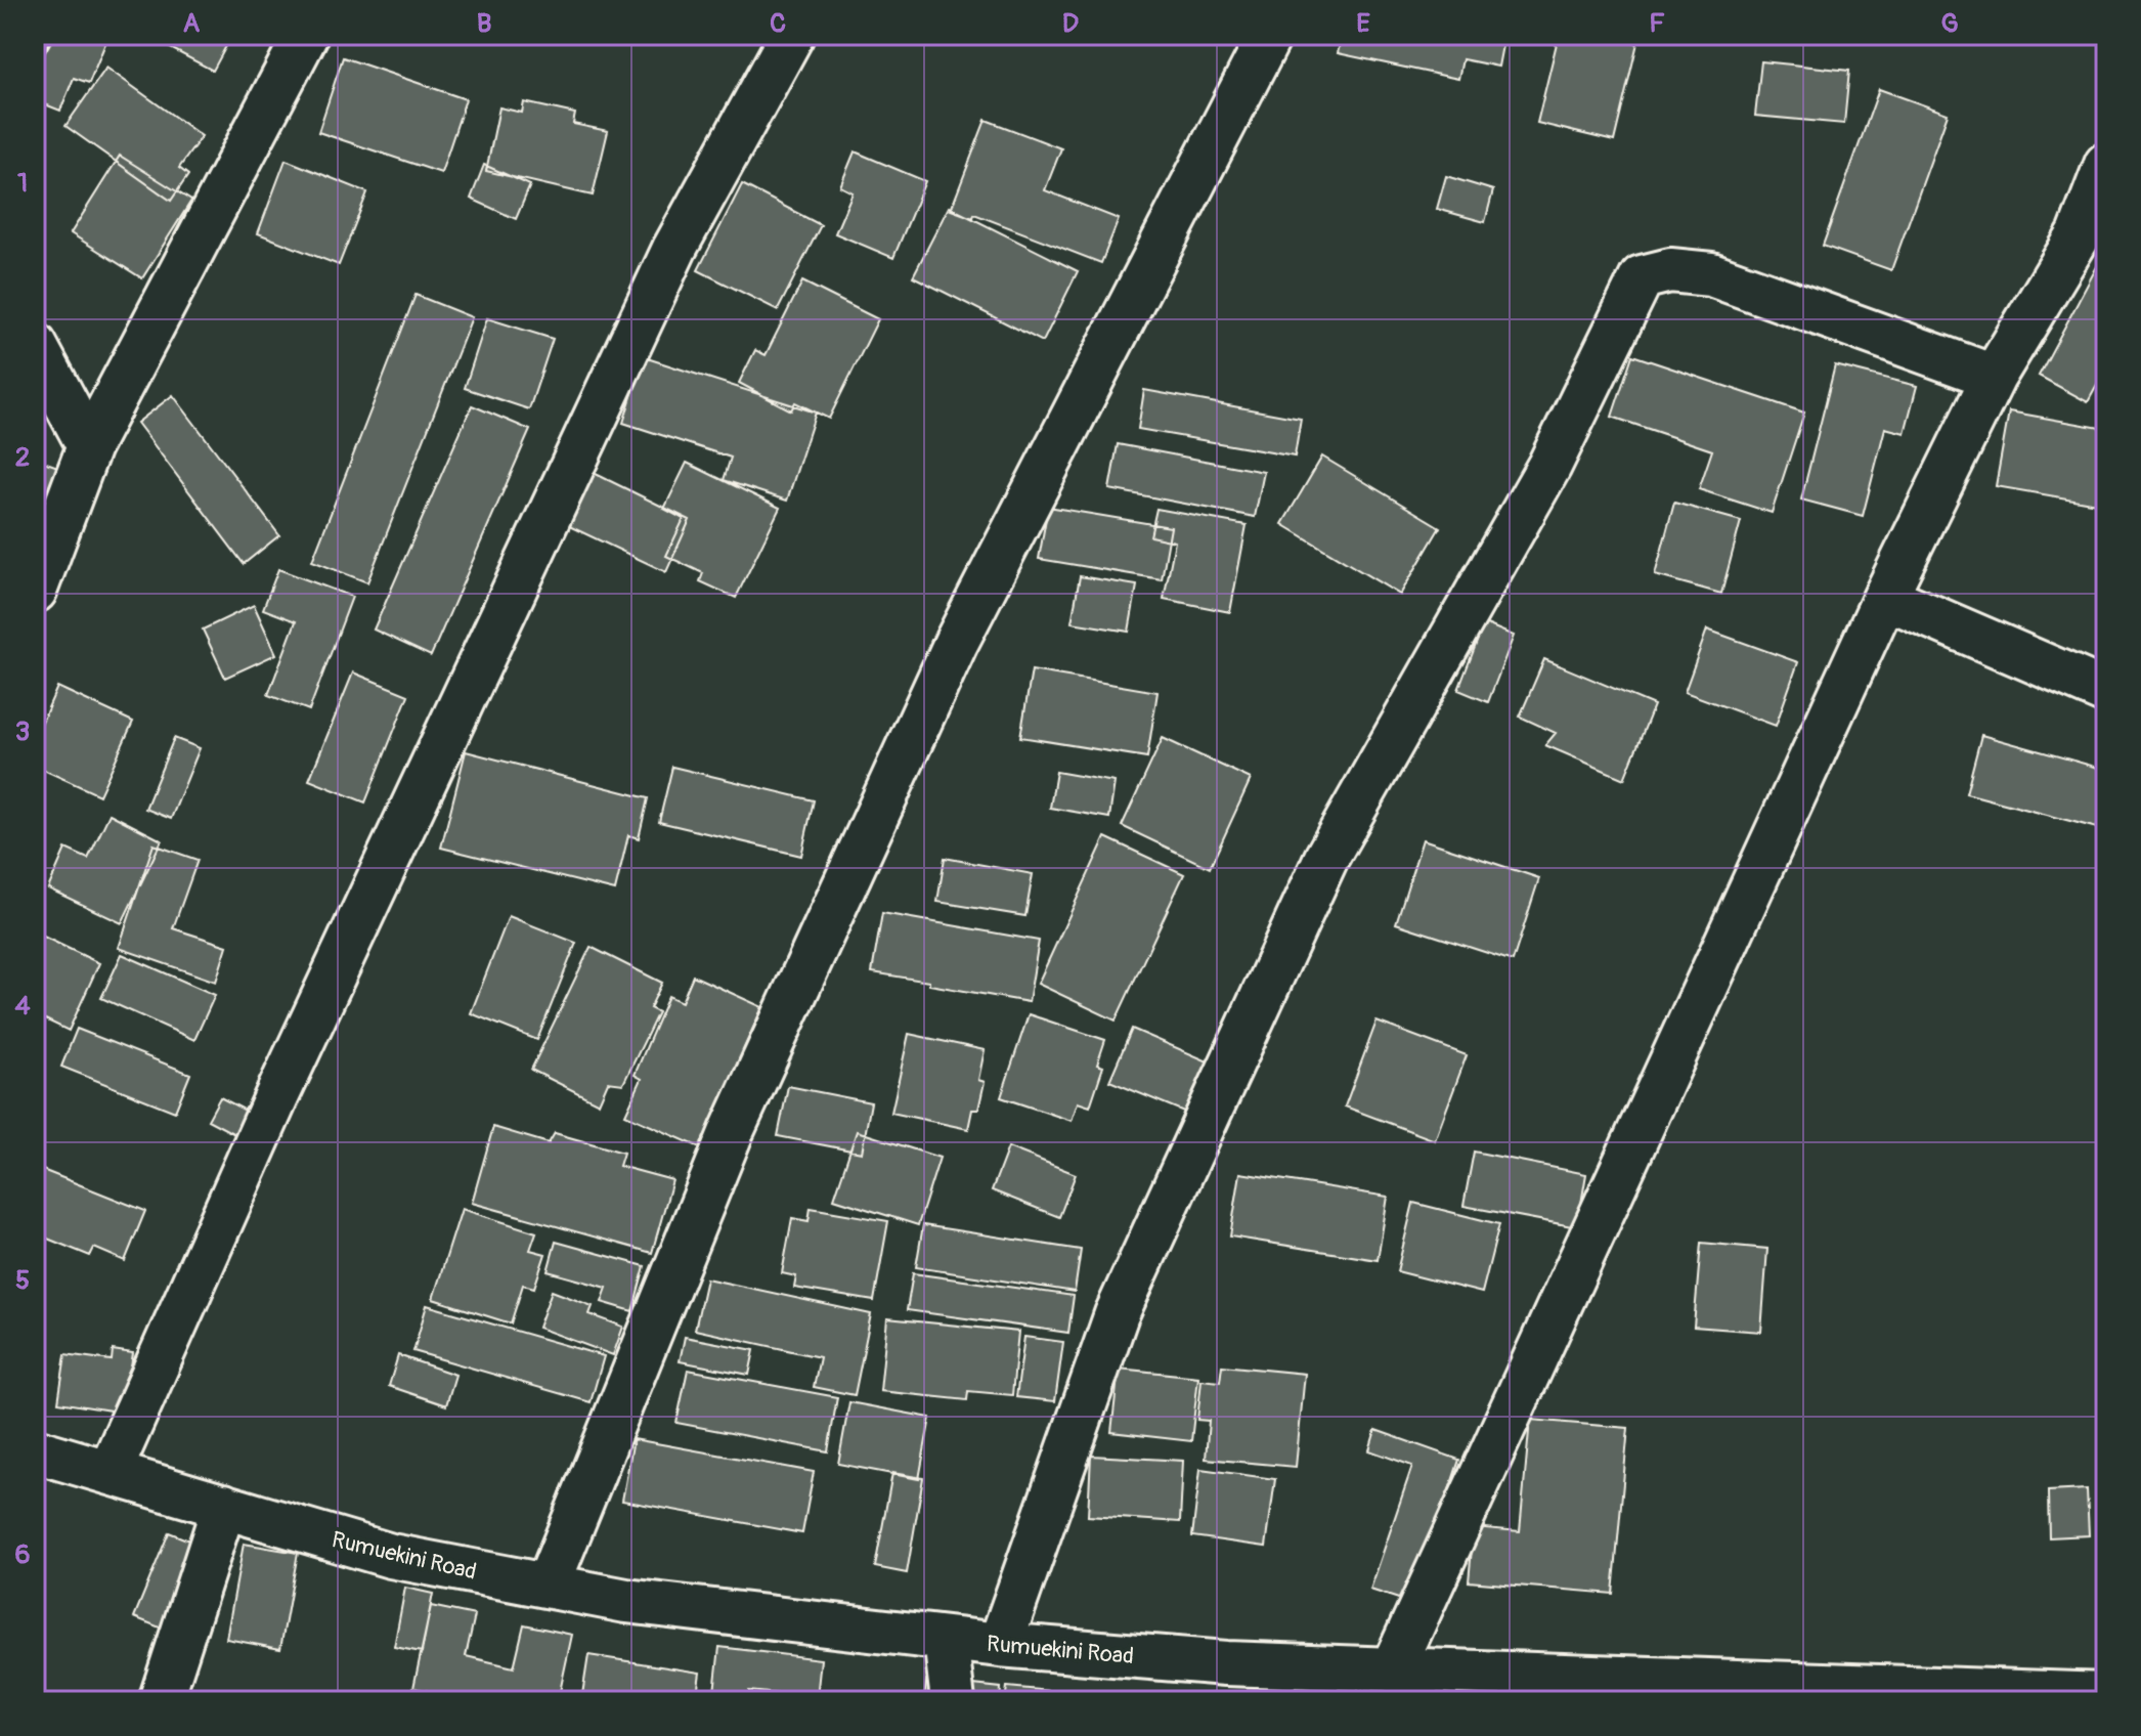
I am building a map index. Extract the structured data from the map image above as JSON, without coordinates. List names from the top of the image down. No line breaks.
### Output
{"streets":{"street":["Rumuekini Road"]},"grid":{"columns":["A","B","C","D","E","F","G"],"rows":["1","2","3","4","5","6"]}}
